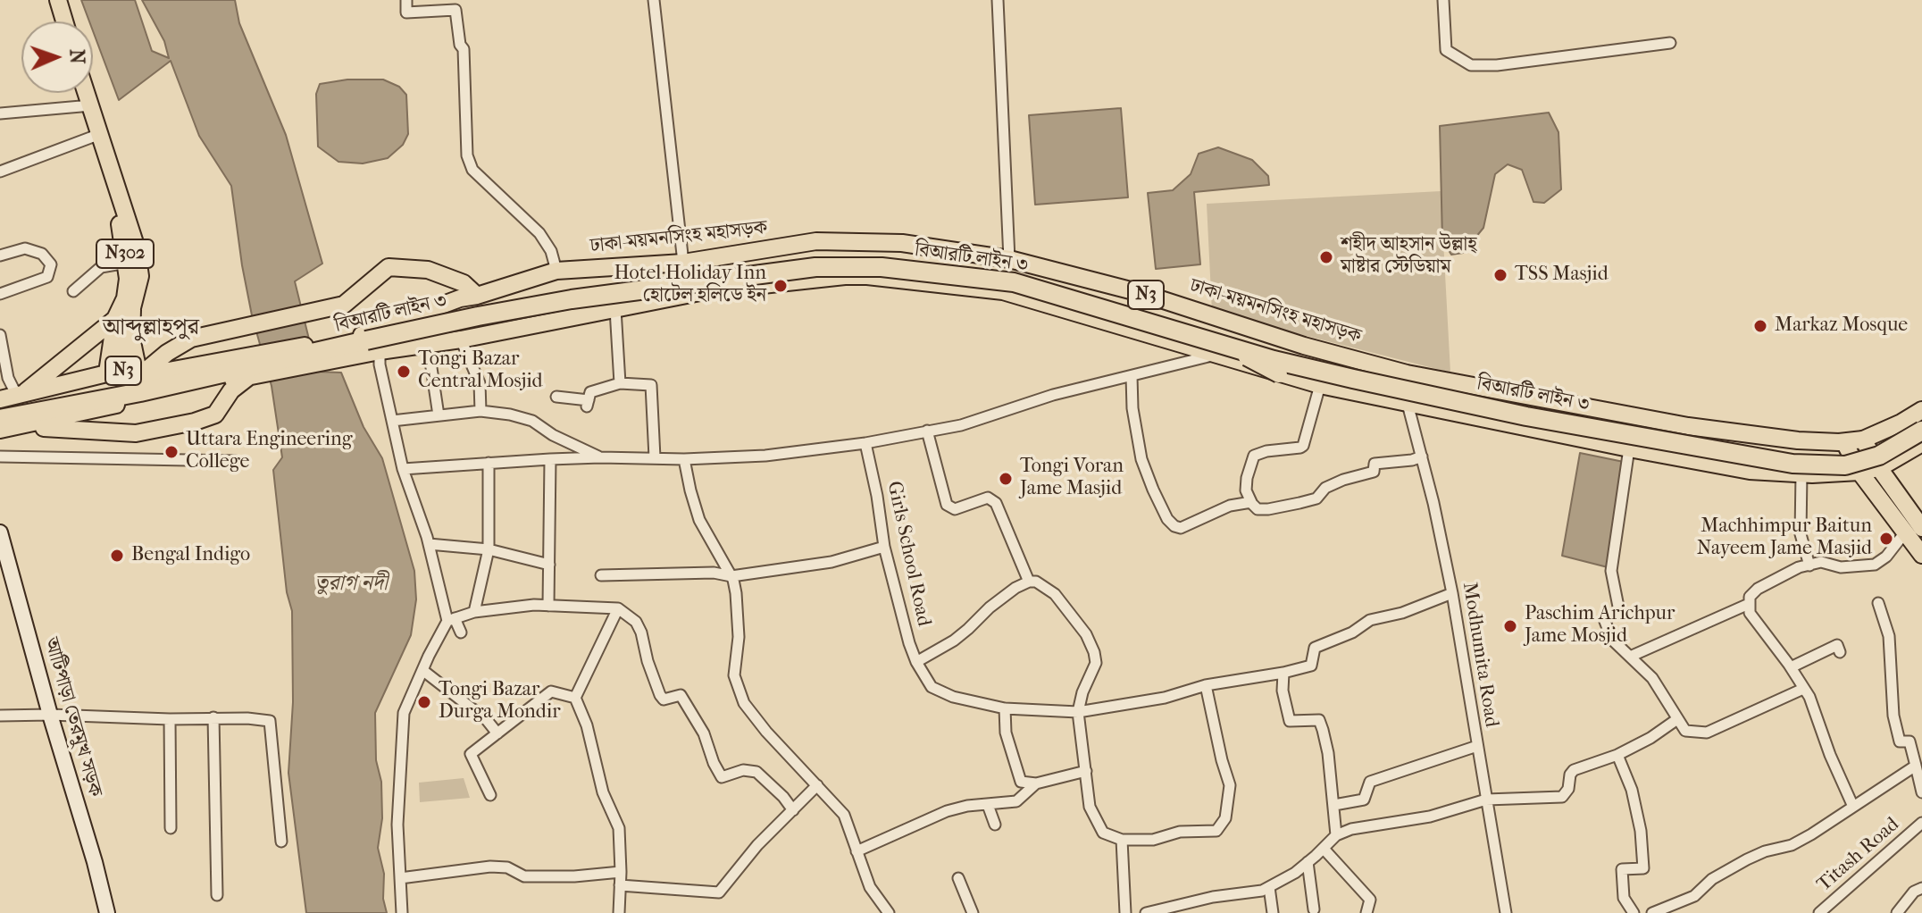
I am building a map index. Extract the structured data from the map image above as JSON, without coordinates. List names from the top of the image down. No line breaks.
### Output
{"streets":{"highway":["বিআরটি লাইন ৩"],"main road":["ঢাকা-ময়মনসিংহ মহাসড়ক","N302","N3","আটিপাড়া তেরমুখ সড়ক"],"street":["Girls School Road","Modhumita Road","Titash Road"]},"crossings":[["ঢাকা-ময়মনসিংহ মহাসড়ক","বিআরটি লাইন ৩"],["ঢাকা-ময়মনসিংহ মহাসড়ক","N3"],["N302","N3"],["বিআরটি লাইন ৩","N3"],["Girls School Road","Modhumita Road"]],"districts":["আব্দুল্লাহপুর"],"water":["তুরাগ নদী"],"places":["শহীদ আহসান উল্লাহ্‌ মাষ্টার স্টেডিয়াম","TSS Masjid","Hotel Holiday Inn হোটেল হলিডে ইন","Markaz Mosque","Tongi Bazar Central Mosjid","Uttara Engineering College","Tongi Voran Jame Masjid","Machhimpur Baitun Nayeem Jame Masjid","Bengal Indigo","Paschim Arichpur Jame Mosjid","Tongi Bazar Durga Mondir"],"north":"right"}
